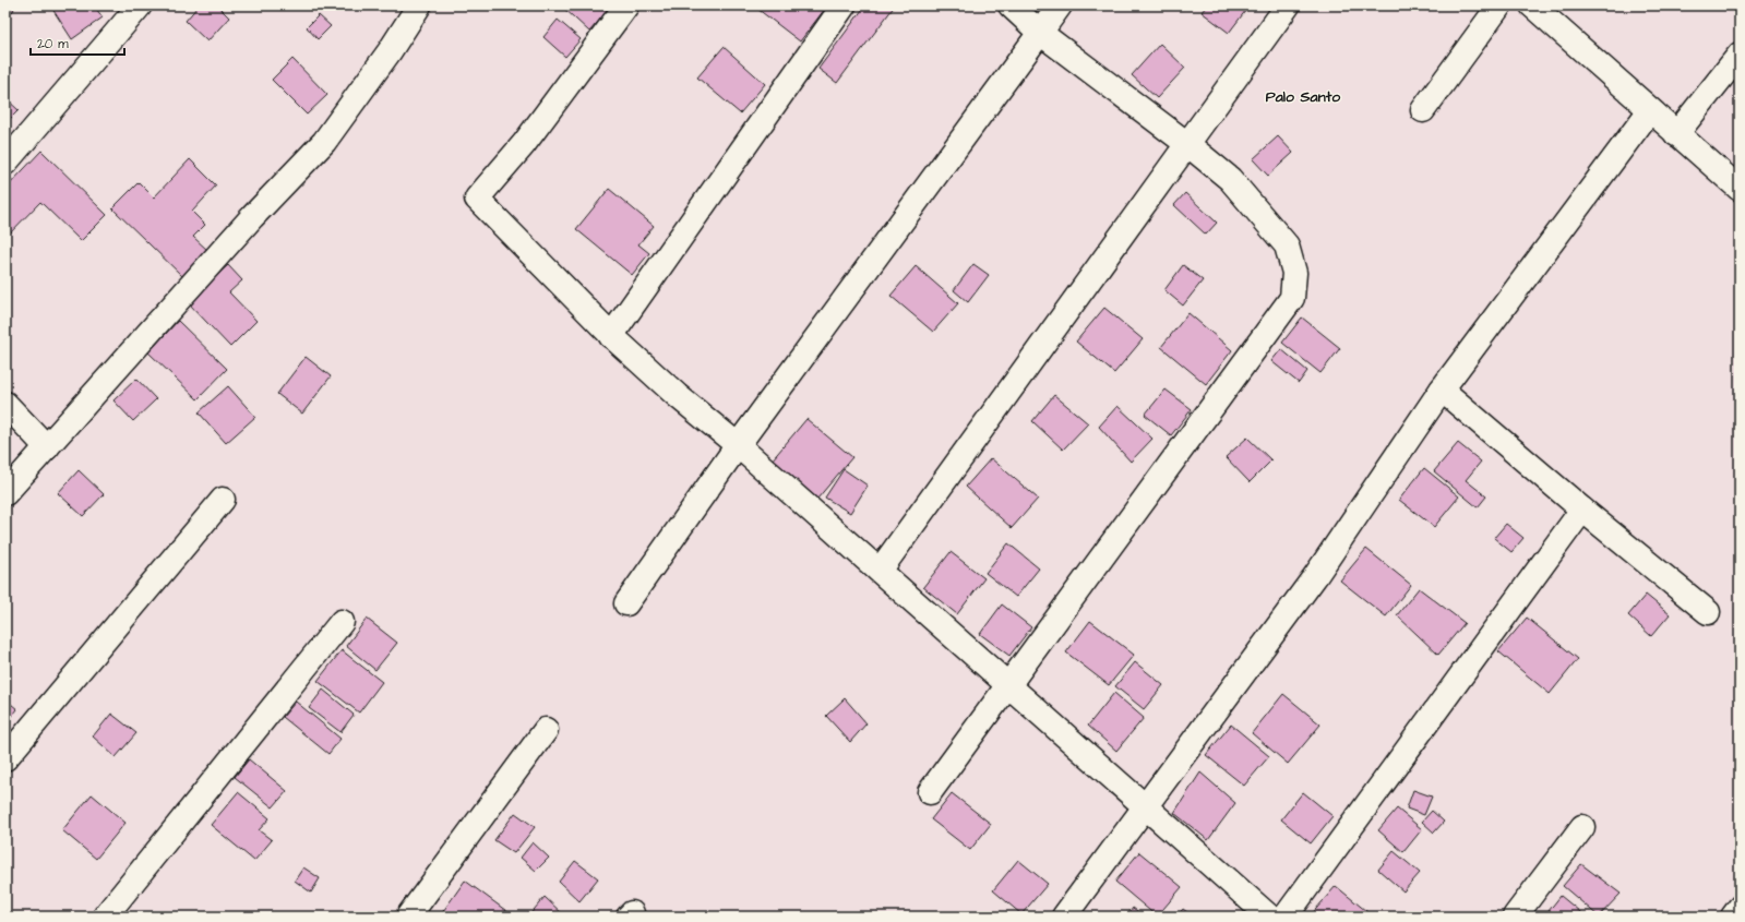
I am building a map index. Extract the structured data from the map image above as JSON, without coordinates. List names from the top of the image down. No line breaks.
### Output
{"districts":["Palo Santo"],"scale_bar":"20 m"}
